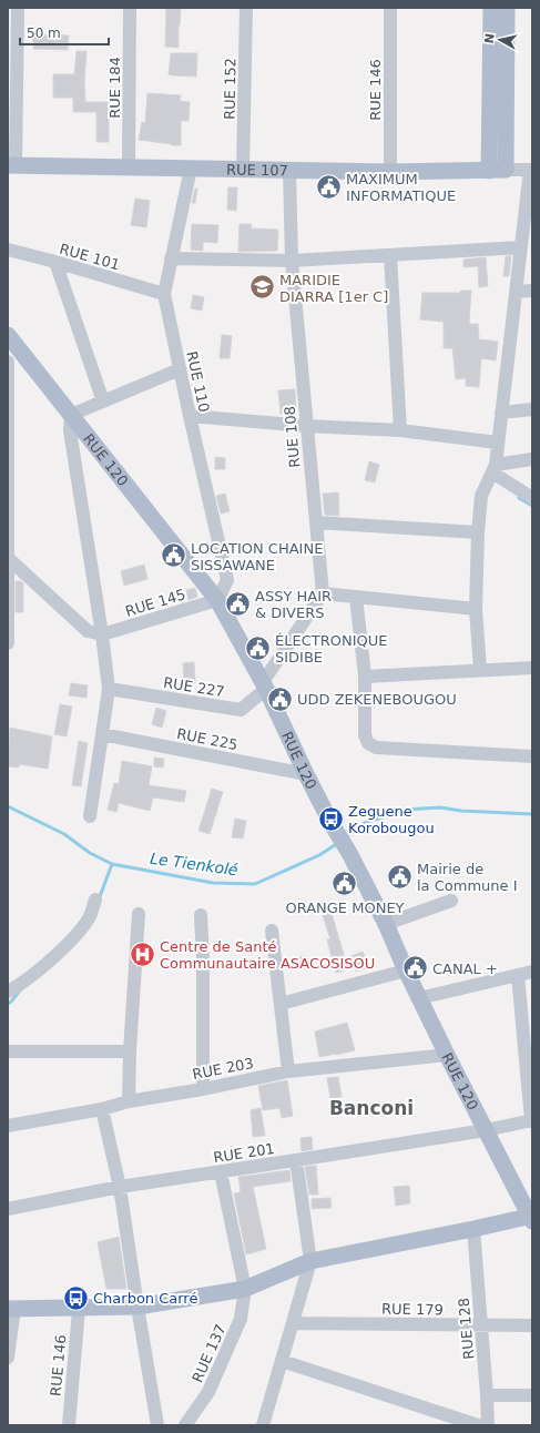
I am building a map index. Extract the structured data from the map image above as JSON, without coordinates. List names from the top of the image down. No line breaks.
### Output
{"streets":{"main road":["RUE 107","RUE 120"],"street":["RUE 184","RUE 152","RUE 146","RUE 101","RUE 110","RUE 108","RUE 145","RUE 227","RUE 225","RUE 203","RUE 201","RUE 179","RUE 128","RUE 137"]},"crossings":[["RUE 184","RUE 107"],["RUE 152","RUE 107"],["RUE 146","RUE 107"],["RUE 107","RUE 110"],["RUE 107","RUE 108"],["RUE 101","RUE 110"],["RUE 110","RUE 120"],["RUE 110","RUE 145"],["RUE 120","RUE 145"],["RUE 120","RUE 227"],["RUE 120","RUE 225"],["RUE 120","RUE 203"],["RUE 120","RUE 201"],["RUE 179","RUE 128"]],"districts":["Banconi"],"water":["Le Tienkolé"],"places":{"public building":["MAXIMUM INFORMATIQUE","LOCATION CHAINE SISSAWANE","ASSY HAIR & DIVERS","ÉLECTRONIQUE SIDIBE","UDD ZEKENEBOUGOU","Mairie de la Commune I","ORANGE MONEY","CANAL +"],"school or university":["MARIDIE DIARRA [1er C]"],"bus stop":["Zeguene Korobougou","Charbon Carré"],"hospital":["Centre de Santé Communautaire ASACOSISOU"]},"scale_bar":"50 m","north":"left"}
